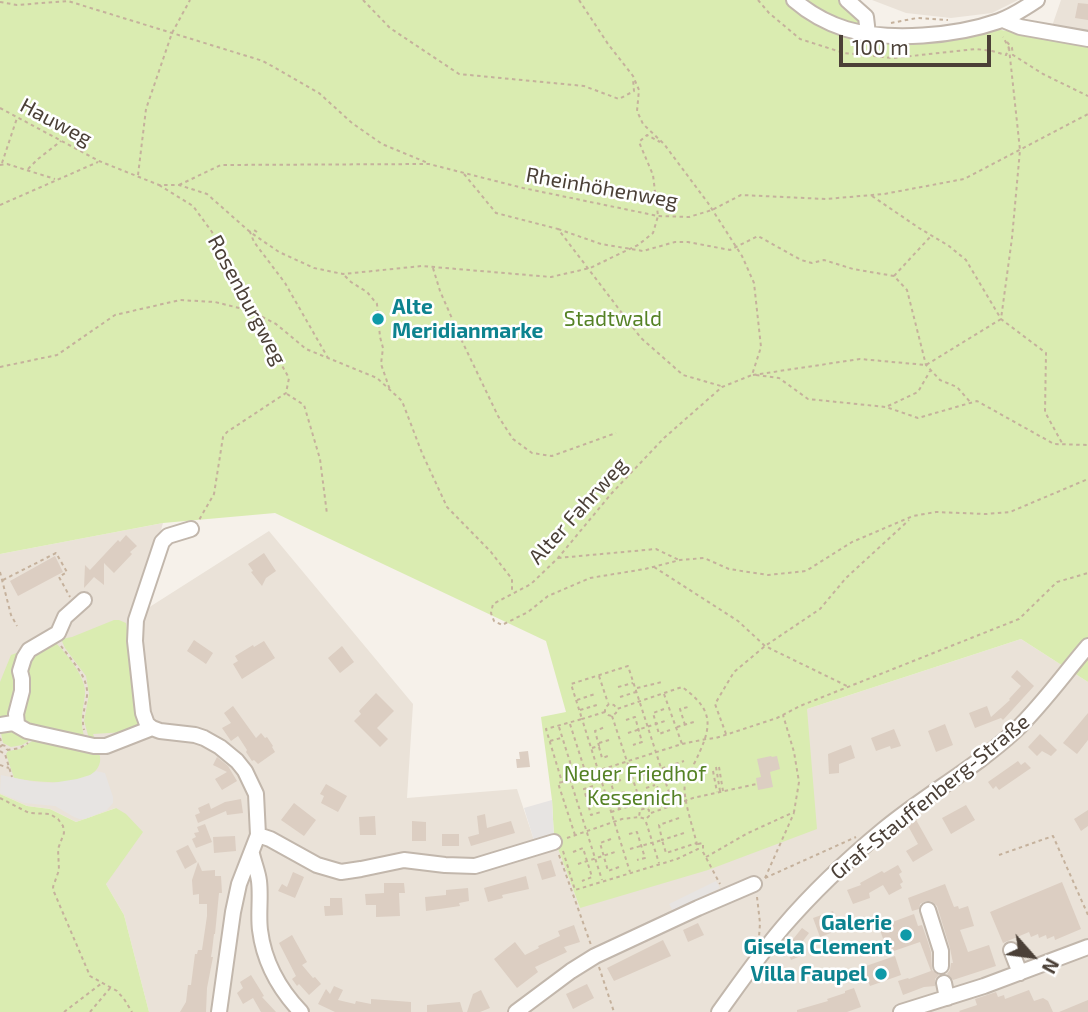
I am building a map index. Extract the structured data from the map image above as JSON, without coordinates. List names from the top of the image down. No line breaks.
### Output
{"streets":{"street":["Graf-Stauffenberg-Straße"],"path":["Hauweg","Rheinhöhenweg","Rosenburgweg","Alter Fahrweg"]},"crossings":[["Hauweg","Rosenburgweg"]],"parks":["Stadtwald","Neuer Friedhof Kessenich"],"places":["Alte Meridianmarke","Galerie Gisela Clement","Villa Faupel"],"scale_bar":"100 m","north":"bottom right"}
